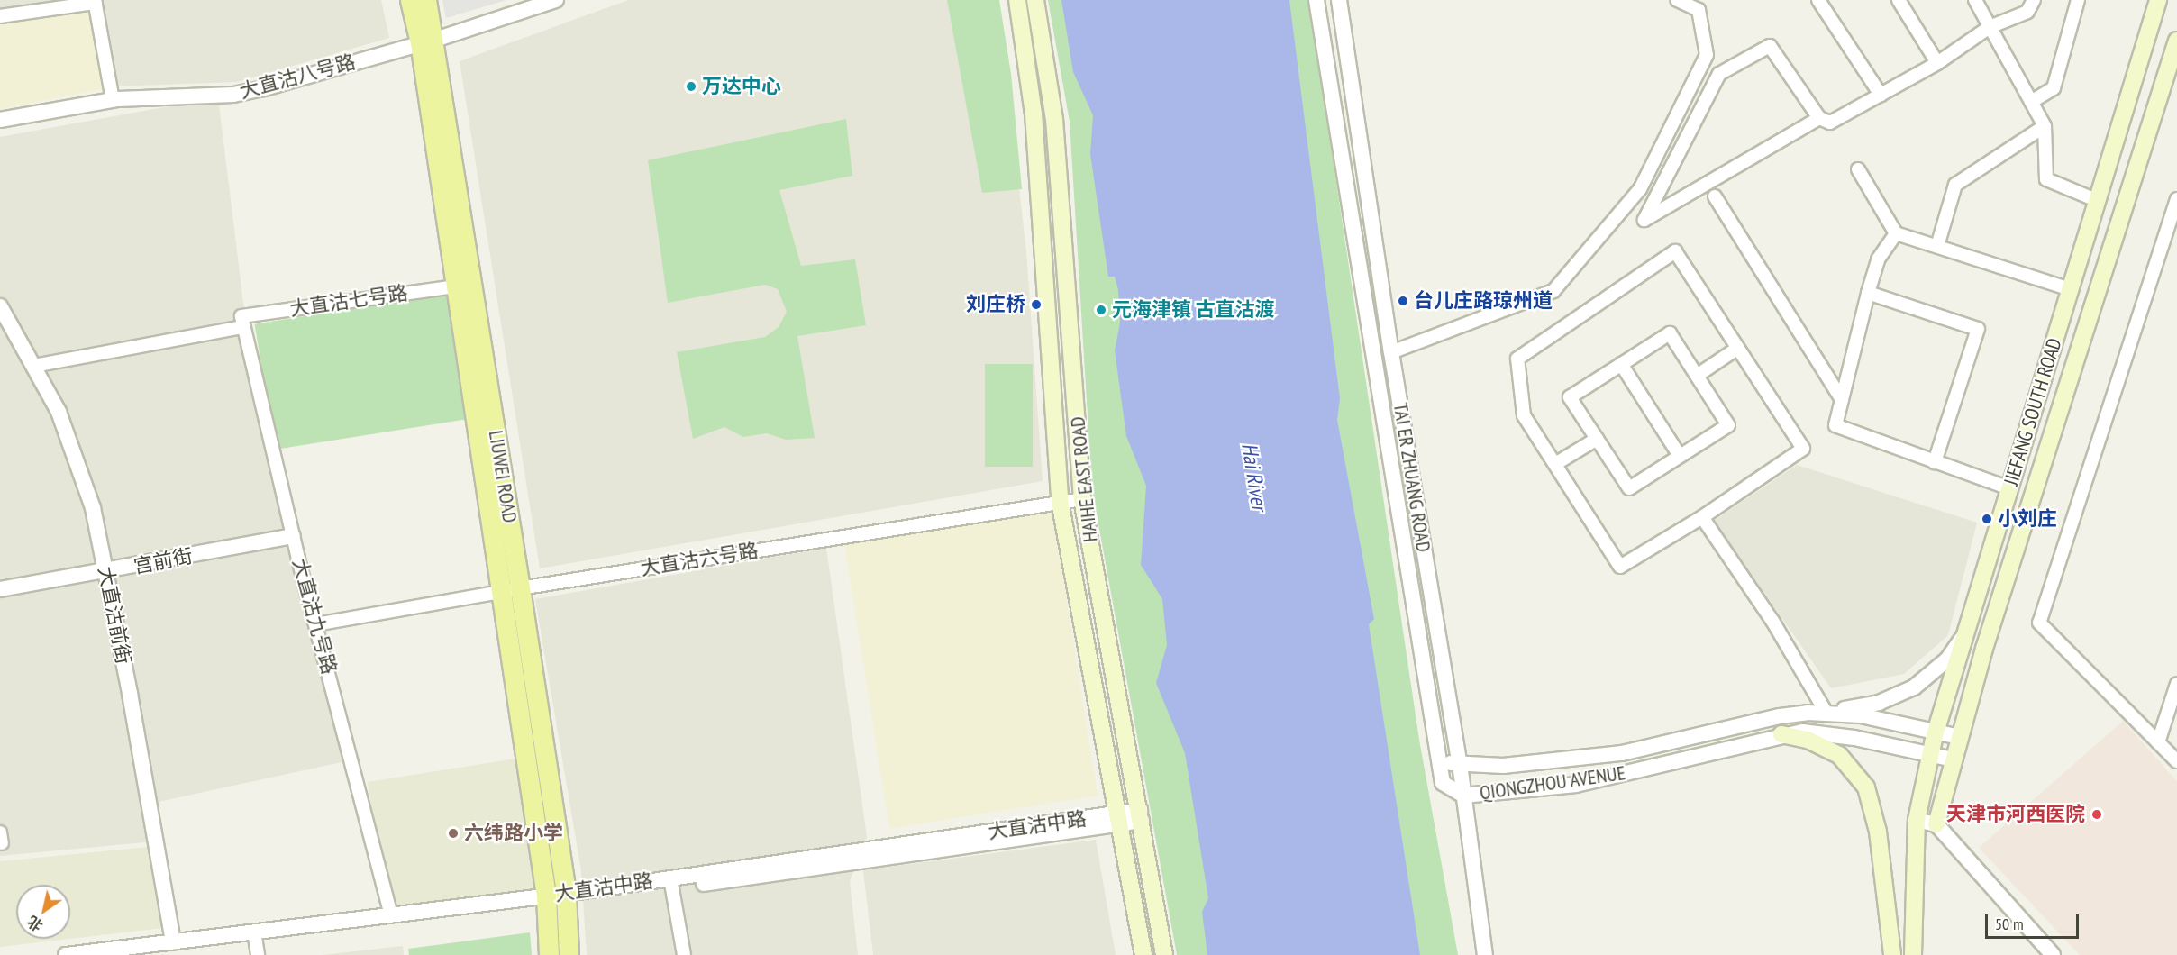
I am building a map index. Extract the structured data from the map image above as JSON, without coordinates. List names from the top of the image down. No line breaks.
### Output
{"streets":{"main road":["JIEFANG SOUTH ROAD","LIUWEI ROAD","HAIHE EAST ROAD"],"street":["大直沽八号路","大直沽七号路","TAI ER ZHUANG ROAD","大直沽六号路","宫前街","大直沽前街","大直沽九号路","QIONGZHOU AVENUE","大直沽中路"]},"crossings":[["大直沽八号路","LIUWEI ROAD"],["大直沽七号路","LIUWEI ROAD"],["大直沽七号路","大直沽前街"],["大直沽七号路","大直沽九号路"],["JIEFANG SOUTH ROAD","QIONGZHOU AVENUE"],["LIUWEI ROAD","大直沽六号路"],["LIUWEI ROAD","大直沽中路"],["TAI ER ZHUANG ROAD","QIONGZHOU AVENUE"],["HAIHE EAST ROAD","大直沽六号路"],["HAIHE EAST ROAD","大直沽中路"],["大直沽六号路","大直沽九号路"],["宫前街","大直沽前街"],["宫前街","大直沽九号路"],["大直沽前街","大直沽中路"],["大直沽九号路","大直沽中路"]],"water":["Hai River"],"places":["万达中心","台儿庄路琼州道","刘庄桥","元海津镇 古直沽渡","小刘庄","天津市河西医院","六纬路小学"],"scale_bar":"50 m","north":"bottom left"}
